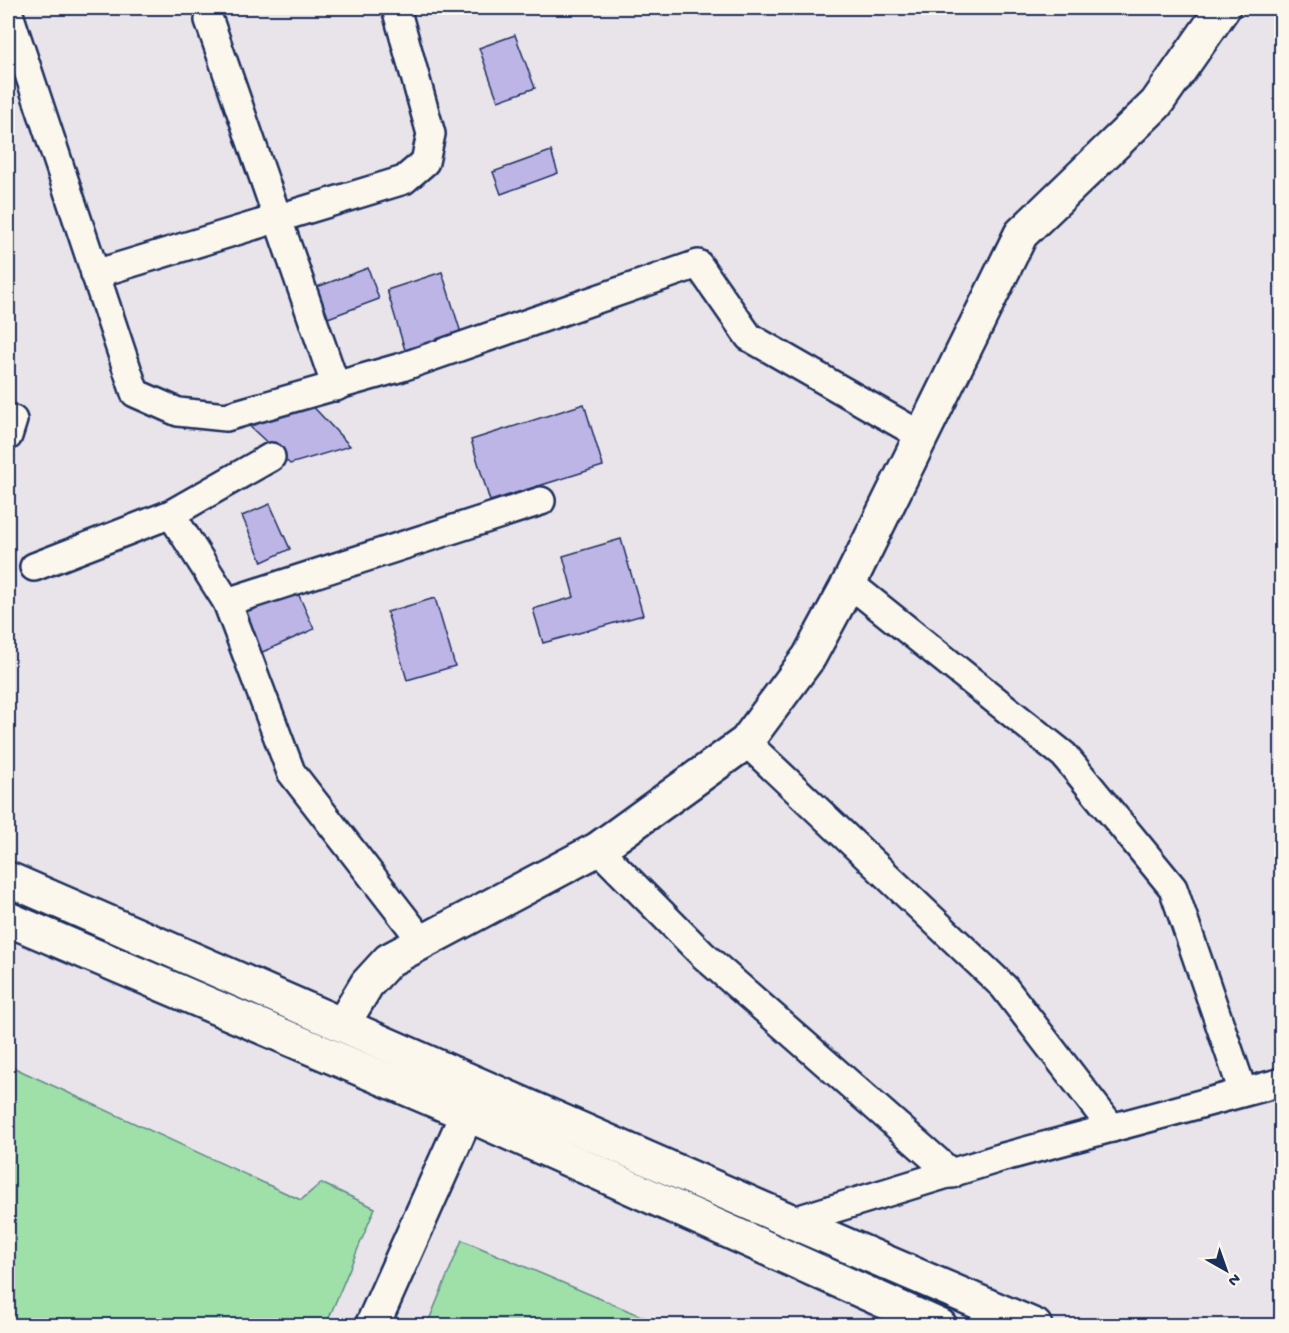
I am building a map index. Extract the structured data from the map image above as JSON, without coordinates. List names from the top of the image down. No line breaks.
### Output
{"north":"bottom right"}
